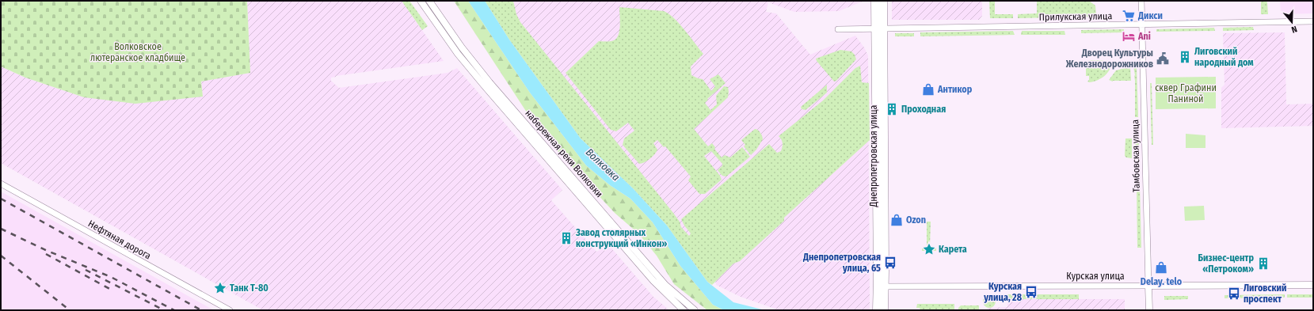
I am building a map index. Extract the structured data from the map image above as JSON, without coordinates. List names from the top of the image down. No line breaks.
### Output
{"streets":{"main road":["Днепропетровская улица"],"street":["Прилукская улица","набережная реки Волковки","Тамбовская улица","Нефтяная дорога","Курская улица"]},"crossings":[["Прилукская улица","Днепропетровская улица"],["Прилукская улица","Тамбовская улица"],["Днепропетровская улица","Курская улица"],["Тамбовская улица","Курская улица"]],"water":["Волковка"],"parks":["Волковское лютеранское кладбище","сквер Графини Паниной"],"places":{"supermarket":["Дикси"],"hotel":["Ani"],"building":["Лиговский народный дом","Проходная","Завод столярных конструкций «Инкон»","Бизнес-центр «Петроком»"],"public building":["Дворец Культуры Железнодорожников"],"shop":["Антикор","Ozon","Delay. telo"],"place":["Карета","Танк Т-80"],"bus stop":["Днепропетровская улица, 65","Курская улица, 28","Лиговский проспект"]},"north":"bottom"}
